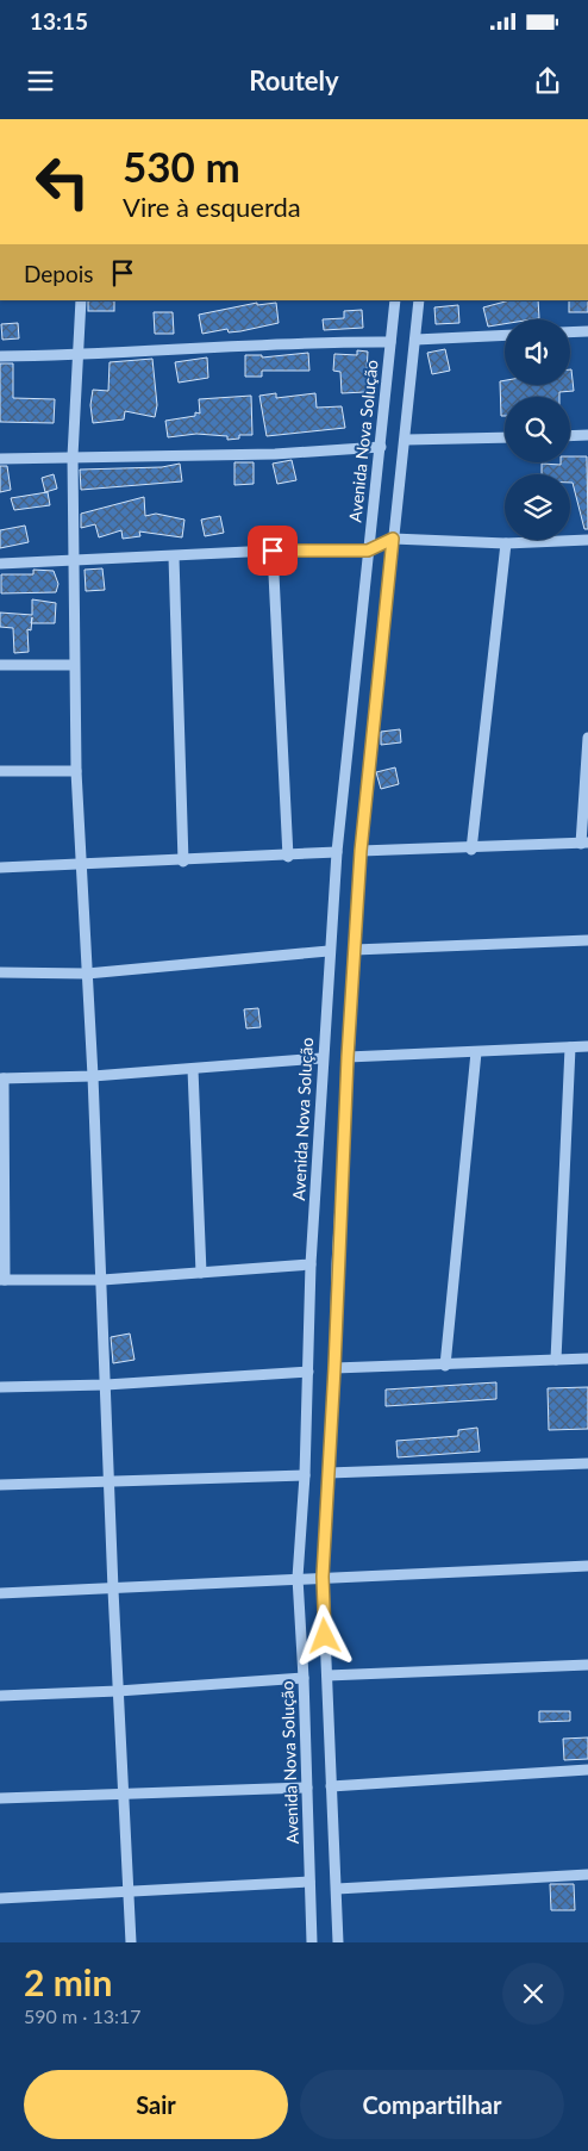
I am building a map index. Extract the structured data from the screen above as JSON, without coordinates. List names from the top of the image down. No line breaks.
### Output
{"streets":{"street":["Avenida Nova Solução"]},"page":{"status":"13:15","header":"Routely","turn":["530 m","Vire à esquerda"],"then":"Depois","heading":["2 min","590 m · 13:17"],"buttons":["Sair","Compartilhar"]}}
